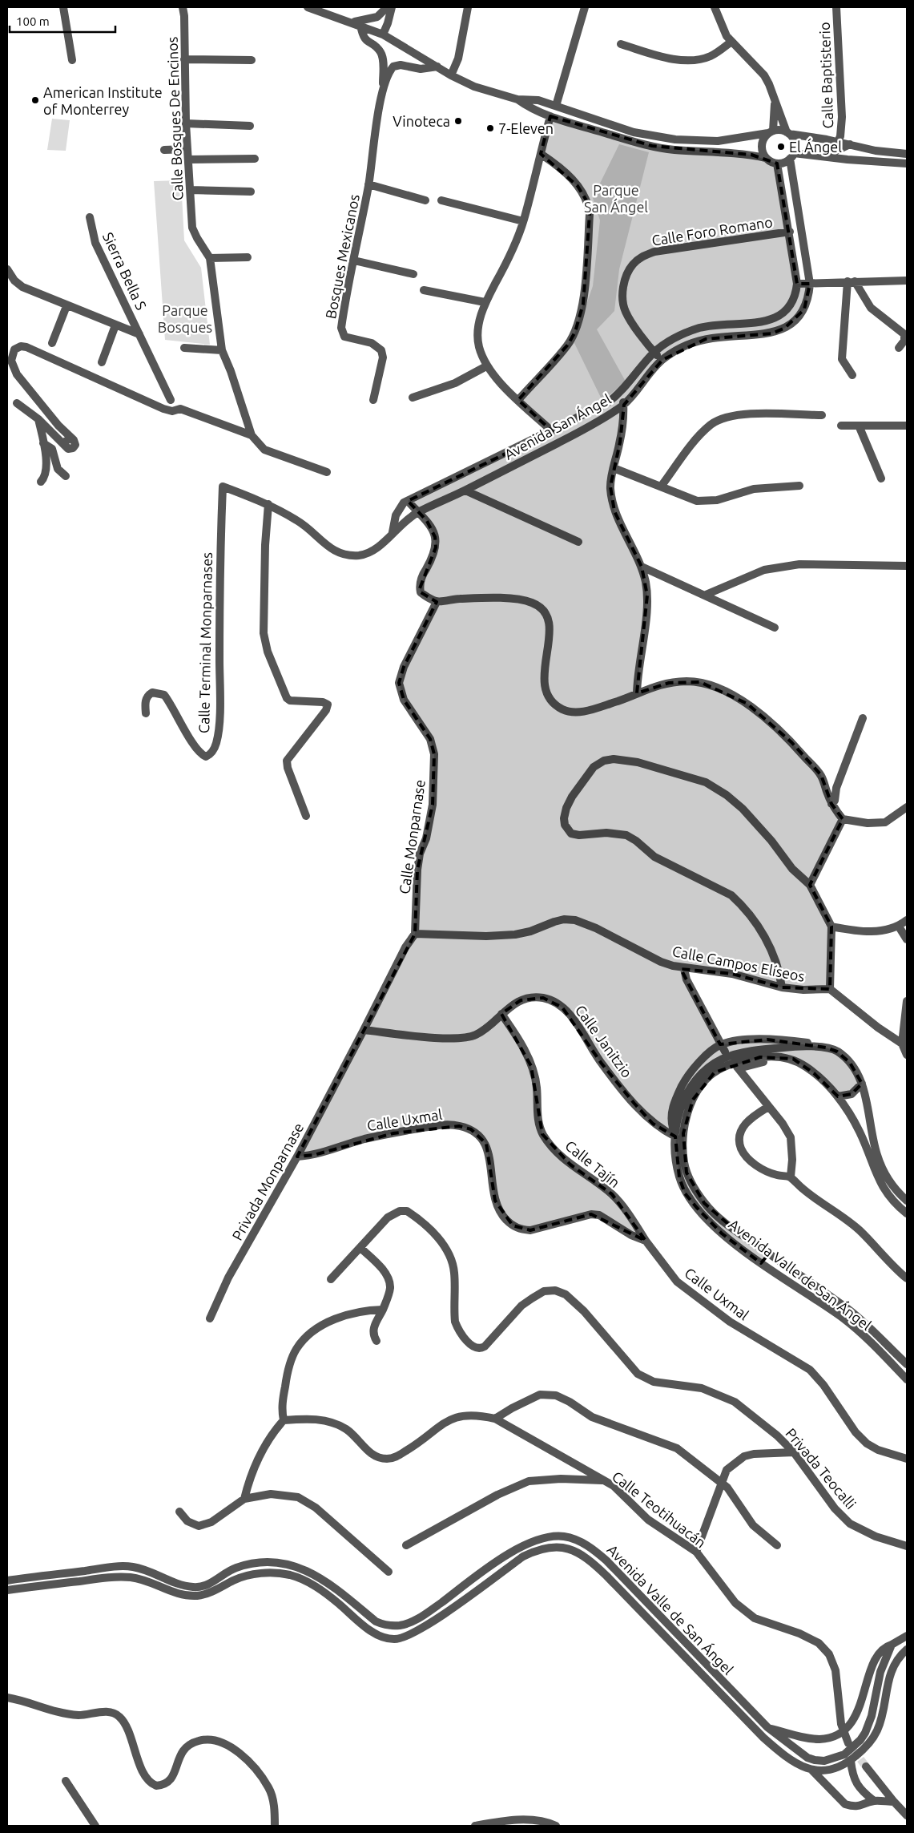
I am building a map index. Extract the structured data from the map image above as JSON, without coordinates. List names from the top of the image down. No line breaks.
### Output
{"streets":{"street":["Calle Baptisterio","Calle Bosques De Encinos","Calle Foro Romano","Bosques Mexicanos","Sierra Bella S","Avenida San Ángel","Calle Terminal Monparnases","Calle Monparnase","Calle Campos Elíseos","Calle Janitzio","Calle Uxmal","Calle Tajín","Privada Monparnase","Avenida Valle de San Ángel","Privada Teocalli","Calle Teotihuacán"]},"crossings":[["Calle Foro Romano","Avenida San Ángel"],["Avenida San Ángel","Calle Terminal Monparnases"],["Calle Monparnase","Calle Campos Elíseos"],["Calle Janitzio","Calle Tajín"],["Calle Janitzio","Privada Monparnase"],["Calle Janitzio","Avenida Valle de San Ángel"],["Calle Uxmal","Calle Tajín"],["Calle Uxmal","Privada Monparnase"]],"parks":["Parque San Ángel","Parque Bosques"],"places":["American Institute of Monterrey","Vinoteca","7-Eleven","El Ángel"],"scale_bar":"100 m"}
